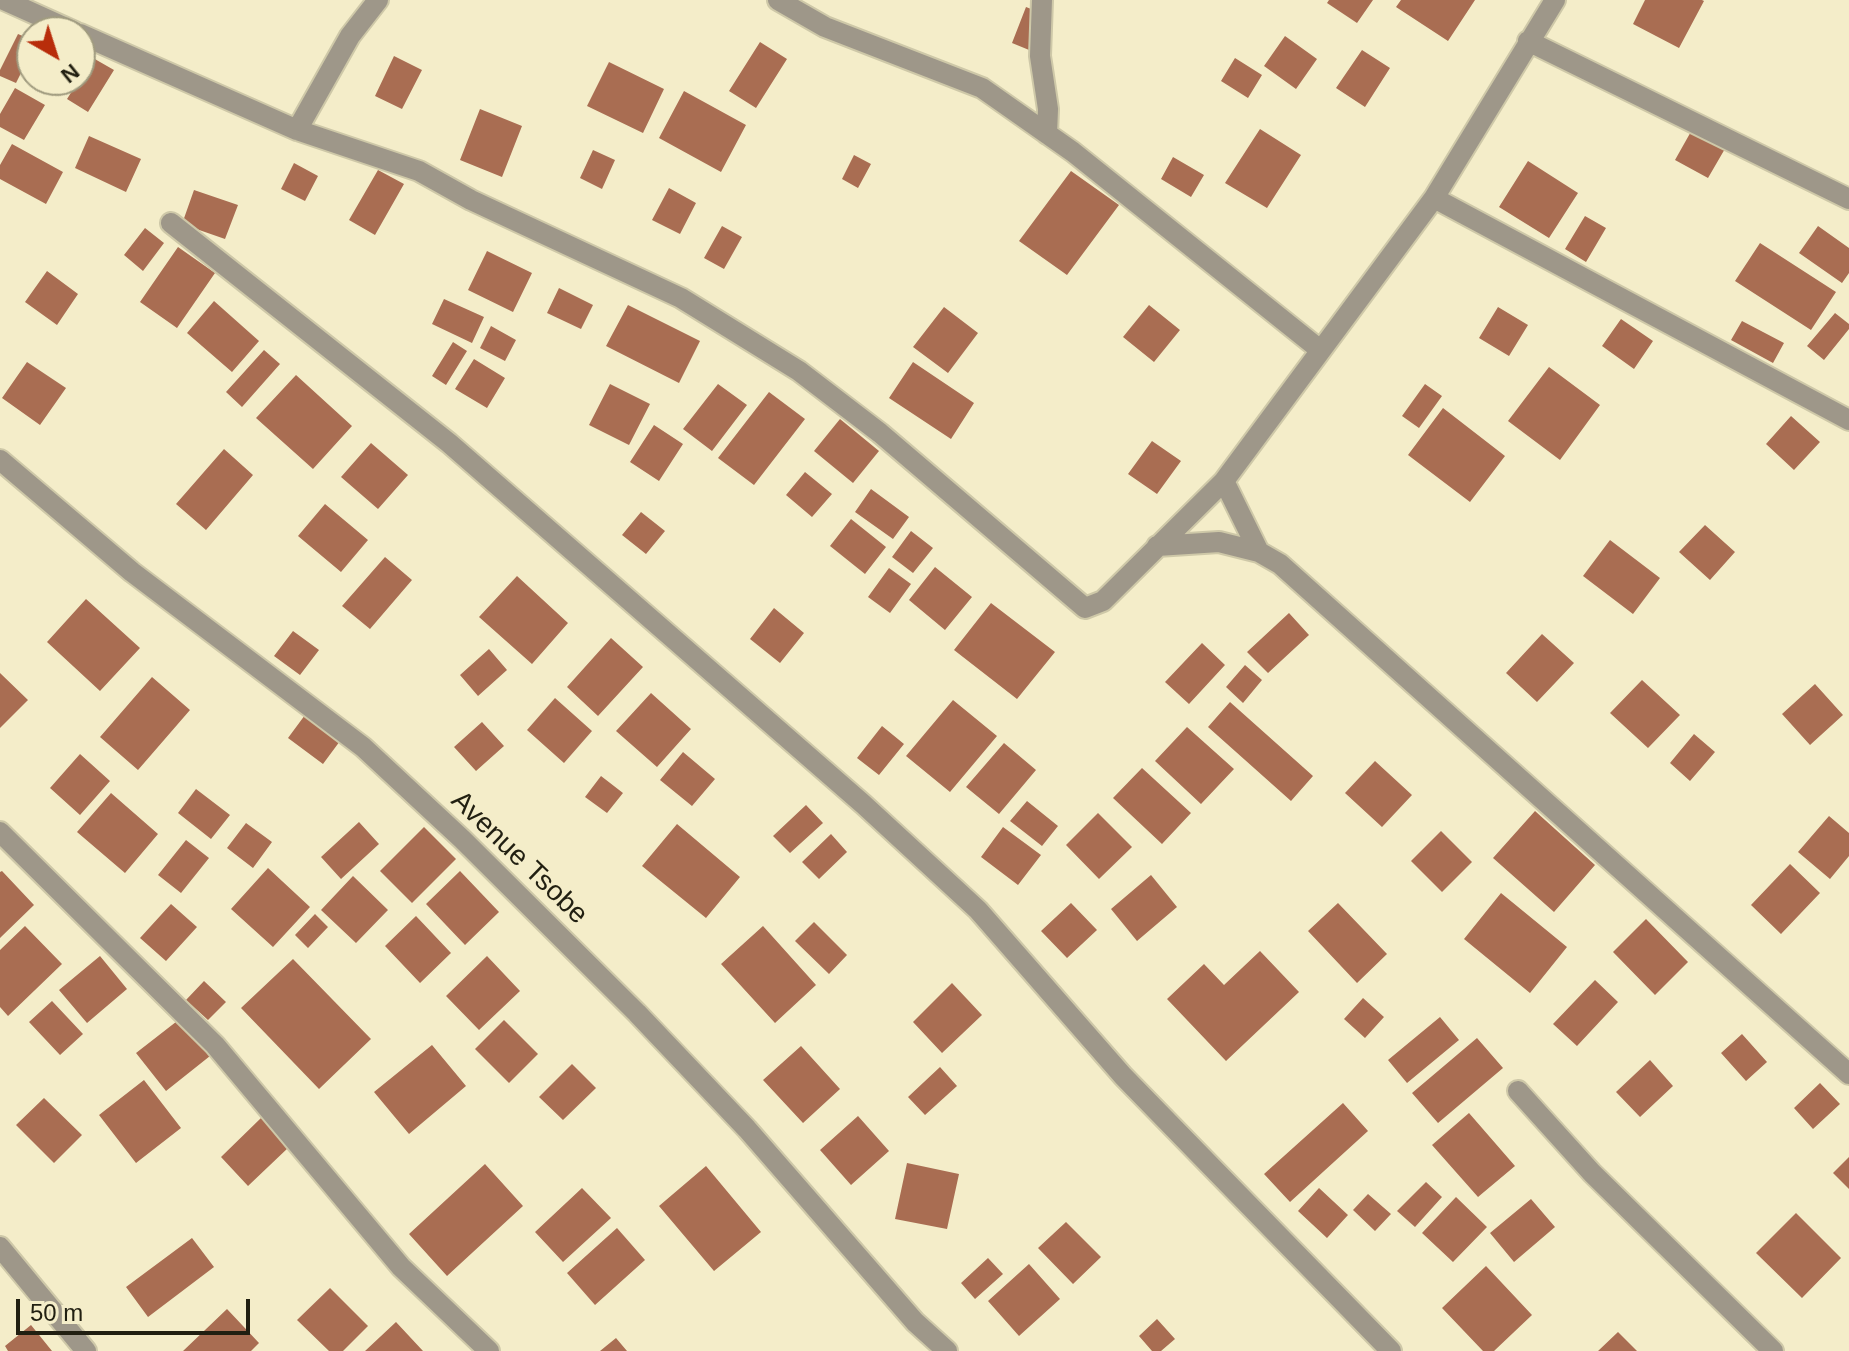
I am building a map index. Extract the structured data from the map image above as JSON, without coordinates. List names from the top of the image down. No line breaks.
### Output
{"streets":{"street":["Avenue Tsobe"]},"scale_bar":"50 m","north":"bottom right"}
